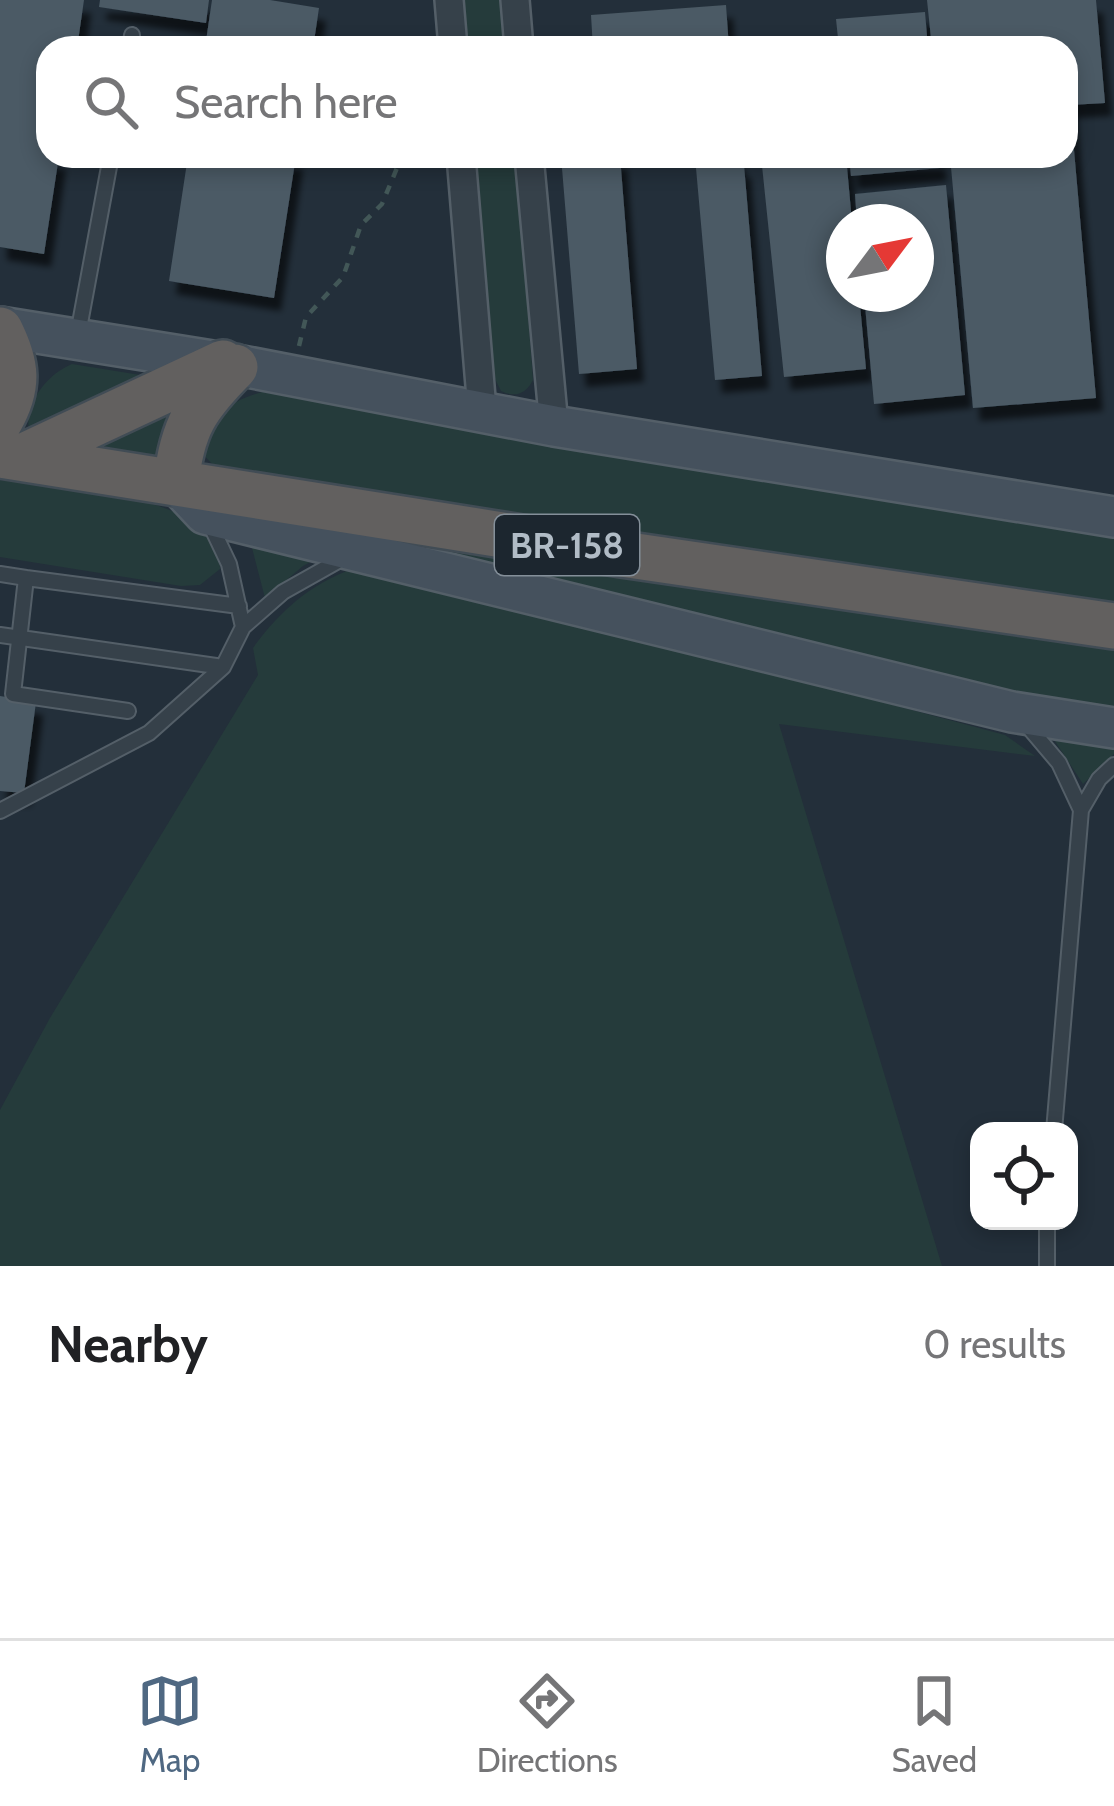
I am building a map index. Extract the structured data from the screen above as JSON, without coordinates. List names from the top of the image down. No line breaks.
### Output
{"streets":{"highway":["BR-158"]},"north":"top right","page":{"search":"Search here","heading":["Nearby","0 results"],"nav":["Map","Directions","Saved"]}}
